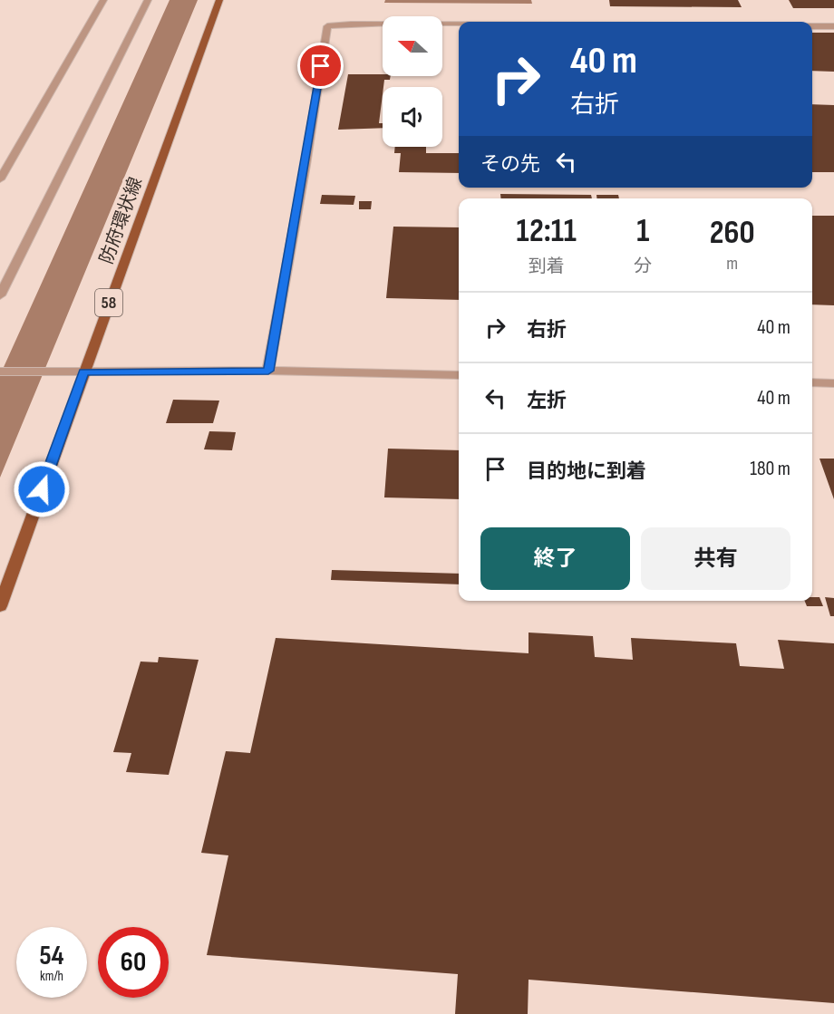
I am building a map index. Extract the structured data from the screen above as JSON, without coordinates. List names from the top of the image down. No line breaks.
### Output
{"streets":{"main road":["防府環状線","58"]},"north":"left","page":{"turn":["40 m","右折"],"then":"その先","eta":["12:11","到着","1","分","260","m"],"list":[{"name":"右折","value":"40 m"},{"name":"左折","value":"40 m"},{"name":"目的地に到着","value":"180 m"}],"buttons":["終了","共有"],"speed":"54 km/h","limit":"60"}}
